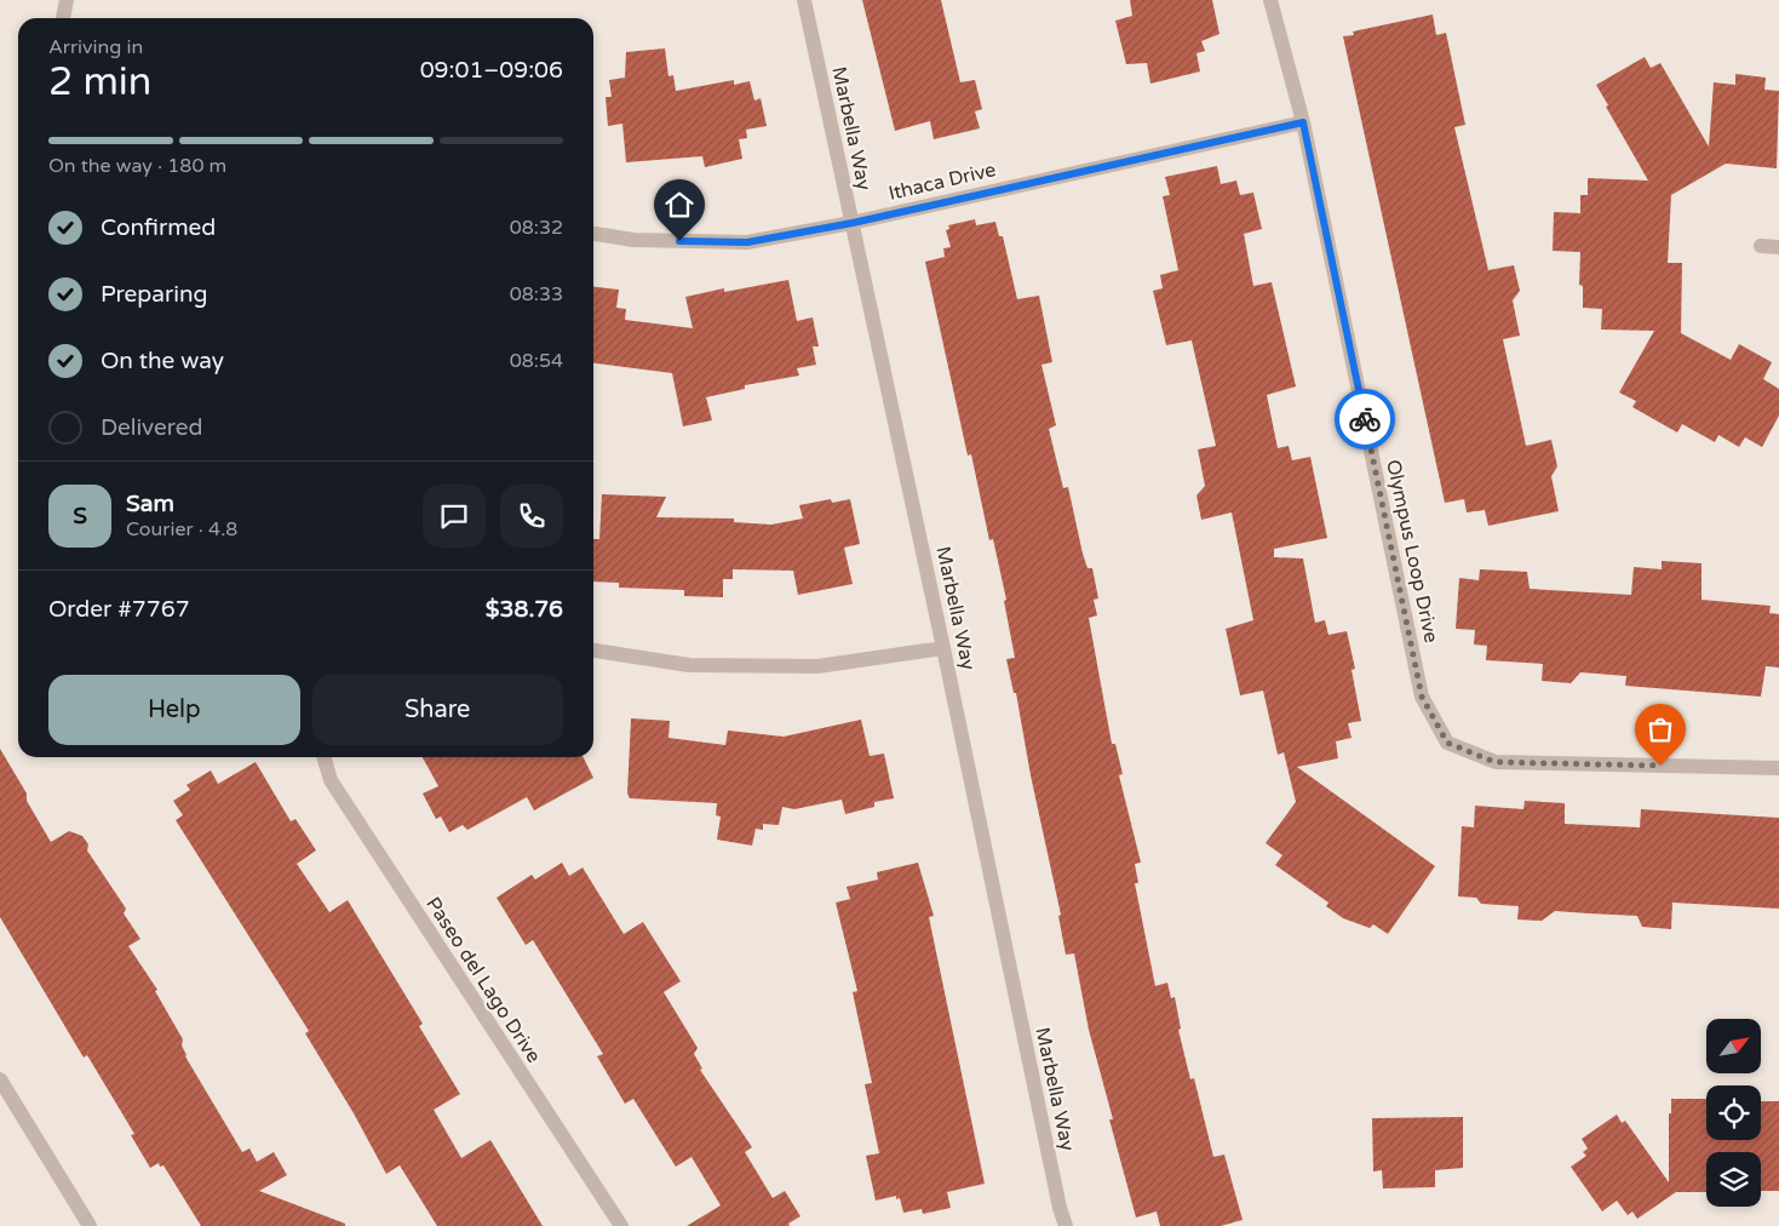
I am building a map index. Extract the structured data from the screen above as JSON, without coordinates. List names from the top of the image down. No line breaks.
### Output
{"streets":{"street":["Marbella Way","Ithaca Drive","Olympus Loop Drive","Paseo del Lago Drive"]},"crossings":[["Marbella Way","Ithaca Drive"],["Ithaca Drive","Olympus Loop Drive"]],"north":"top right","page":{"heading":["2 min","Arriving in","09:01–09:06"],"panel":["Sam","Courier · 4.8","Order #7767","$38.76"],"bar":"On the way · 180 m","list":[["Confirmed","08:32"],["Preparing","08:33"],["On the way","08:54"],"Delivered"],"round":"S","buttons":["Help","Share"]}}
